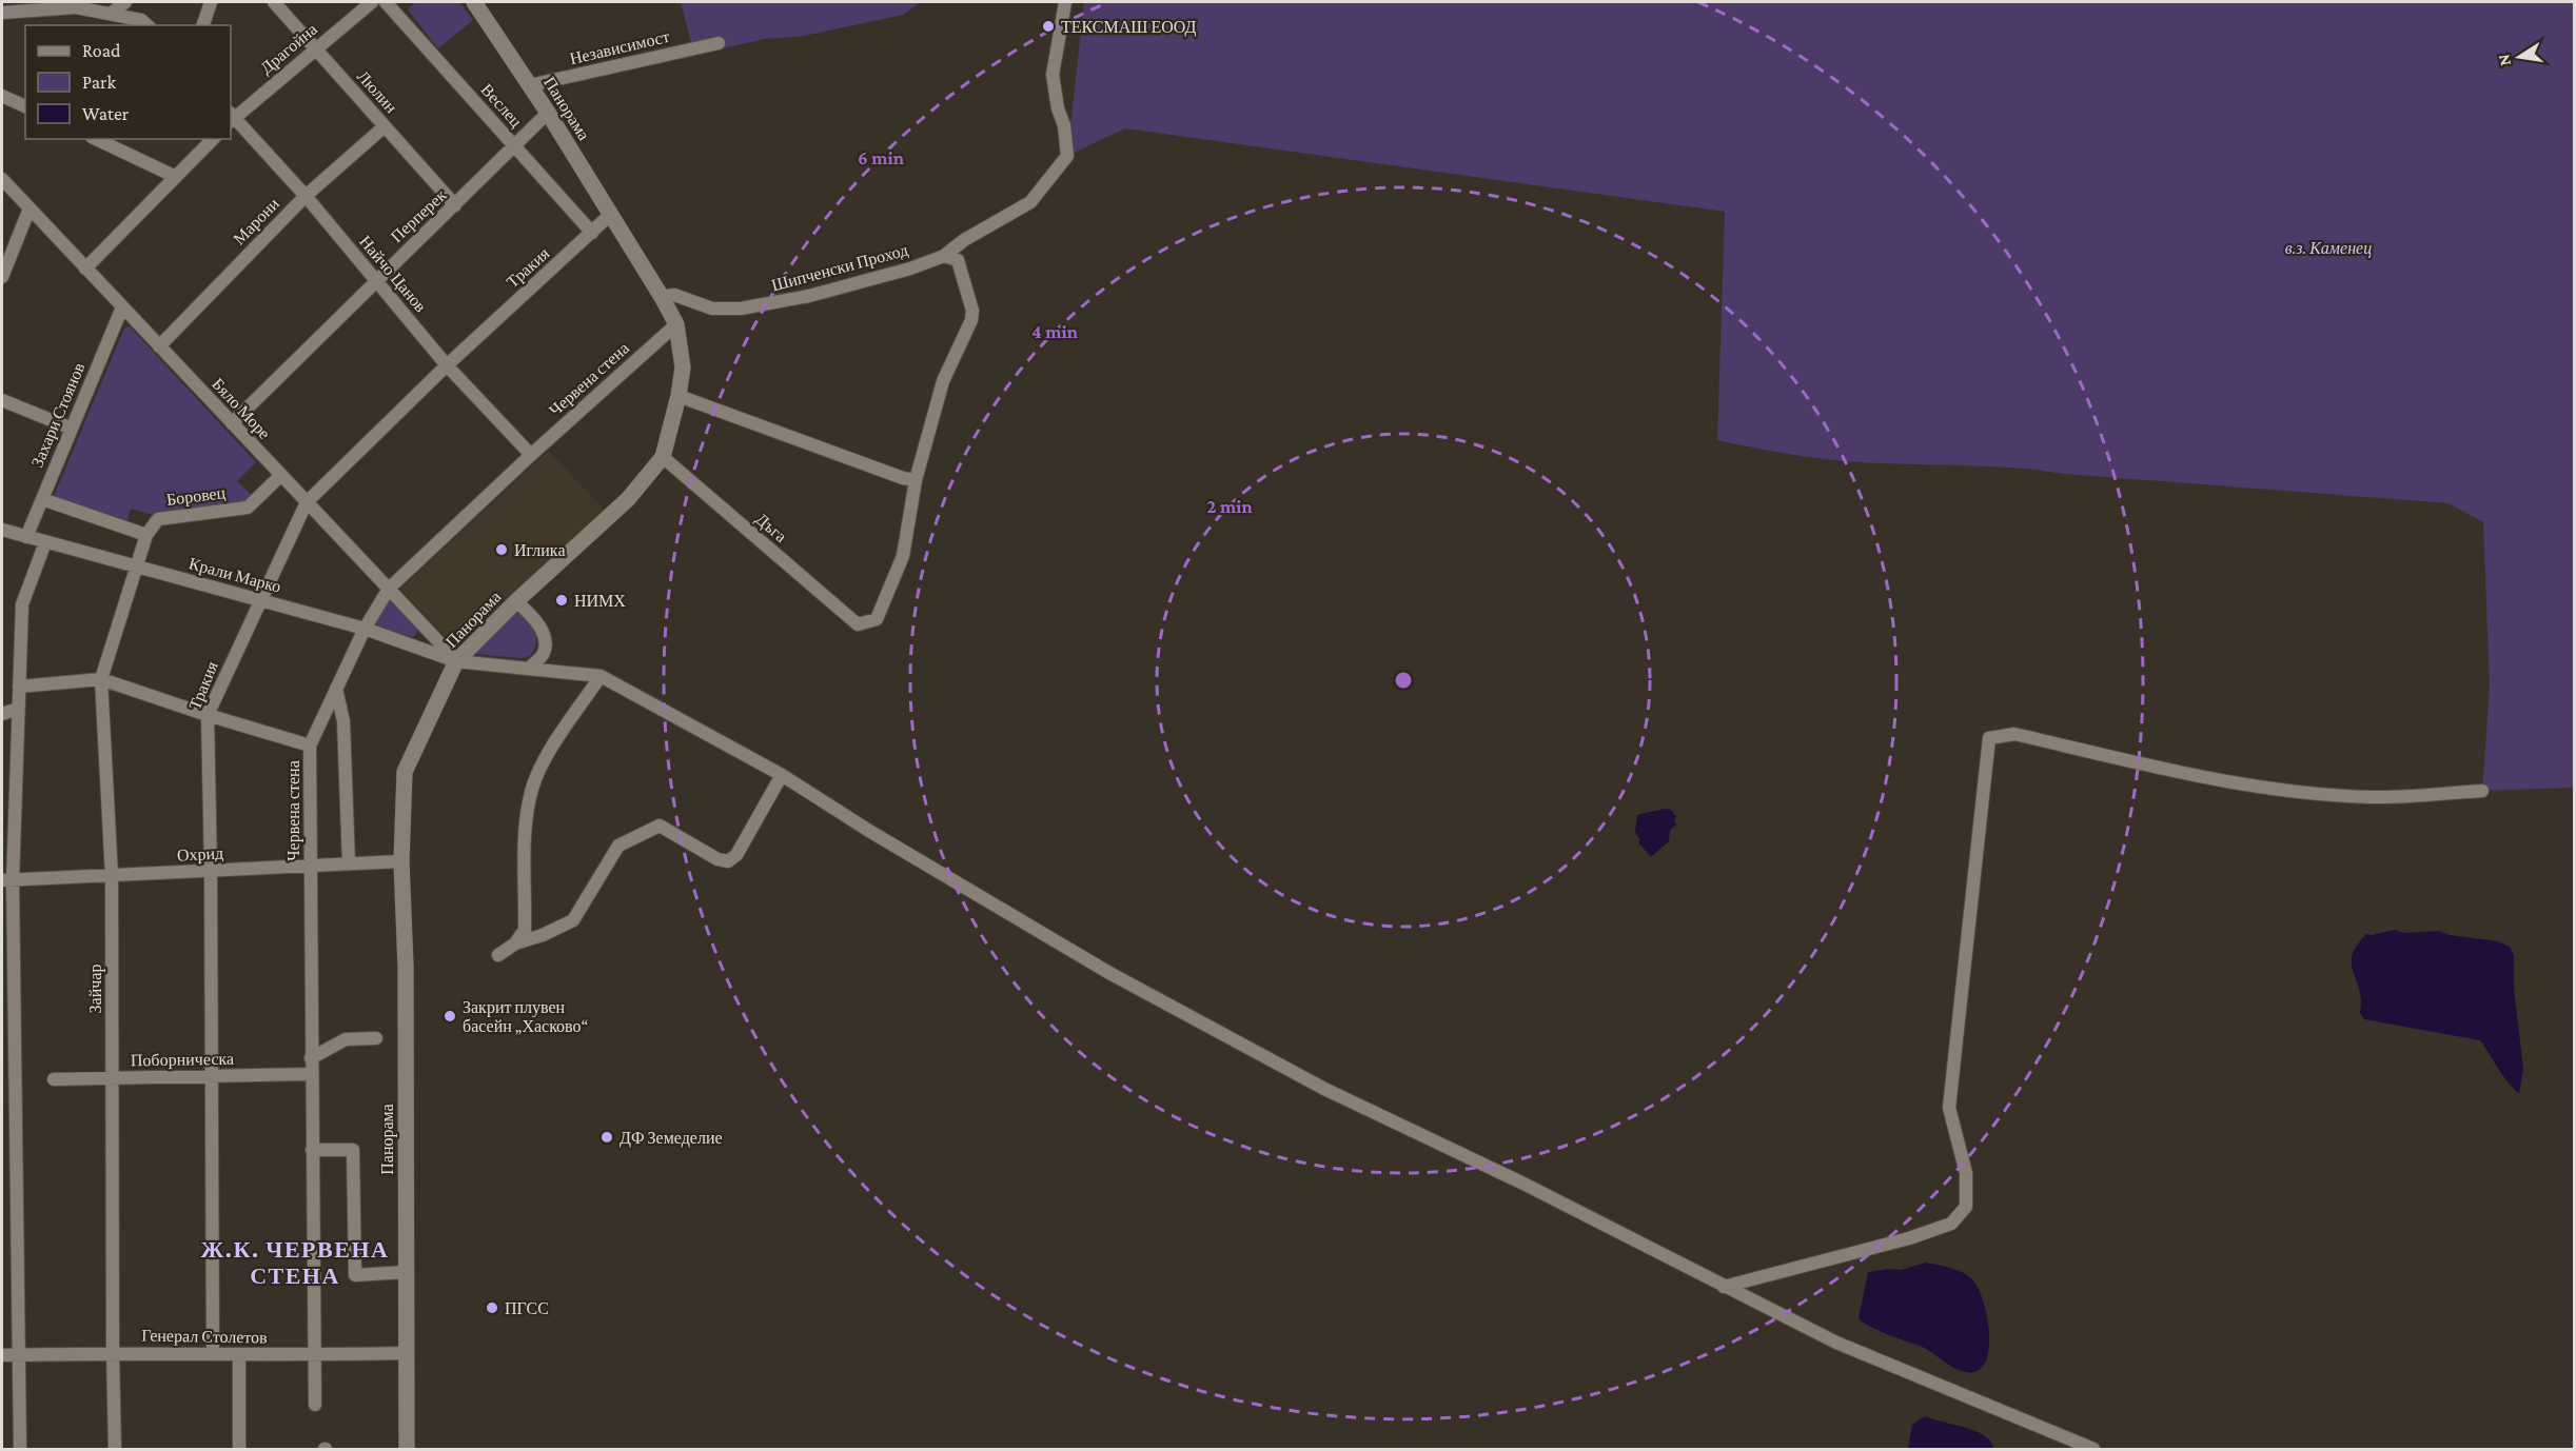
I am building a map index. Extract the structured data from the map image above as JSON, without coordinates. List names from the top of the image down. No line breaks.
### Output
{"streets":{"street":["Независимост","Драгойна","Люлин","Веслец","Панорама","Перперек","Марони","Тракия","Шипченски Проход","Найчо Цанов","Червена стена","Бяло Море","Захари Стоянов","Боровец","Дъга","Крали Марко","Охрид","Зайчар","Поборническа","Генерал Столетов"]},"crossings":[["Независимост","Панорама"],["Драгойна","Люлин"],["Драгойна","Найчо Цанов"],["Люлин","Перперек"],["Люлин","Марони"],["Веслец","Перперек"],["Веслец","Тракия"],["Панорама","Перперек"],["Панорама","Тракия"],["Панорама","Шипченски Проход"],["Панорама","Червена стена"],["Панорама","Бяло Море"],["Панорама","Дъга"],["Панорама","Крали Марко"],["Панорама","Охрид"],["Панорама","Генерал Столетов"],["Перперек","Найчо Цанов"],["Перперек","Бяло Море"],["Марони","Найчо Цанов"],["Марони","Бяло Море"],["Тракия","Найчо Цанов"],["Тракия","Бяло Море"],["Тракия","Крали Марко"],["Тракия","Охрид"],["Тракия","Поборническа"],["Тракия","Генерал Столетов"],["Найчо Цанов","Червена стена"],["Червена стена","Бяло Море"],["Червена стена","Крали Марко"],["Червена стена","Охрид"],["Червена стена","Поборническа"],["Червена стена","Генерал Столетов"],["Бяло Море","Захари Стоянов"],["Бяло Море","Боровец"],["Бяло Море","Крали Марко"],["Захари Стоянов","Крали Марко"],["Боровец","Зайчар"],["Крали Марко","Зайчар"],["Охрид","Зайчар"],["Зайчар","Поборническа"],["Зайчар","Генерал Столетов"]],"districts":["Ж.К. ЧЕРВЕНА СТЕНА"],"parks":["в.з. Каменец"],"places":["ТЕКСМАШ ЕООД","Иглика","НИМХ","Закрит плувен басейн „Хасково“","ДФ Земеделие","ПГСС"],"legend":["Road","Park","Water"],"north":"left","rings":["6 min","4 min","2 min"]}
